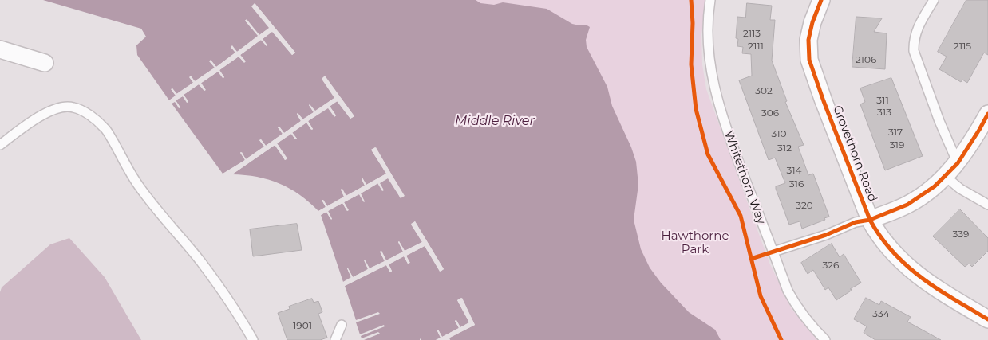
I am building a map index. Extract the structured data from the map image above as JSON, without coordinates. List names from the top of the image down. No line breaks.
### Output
{"streets":{"street":["Grovethorn Road"],"lane":["Whitethorn Way"]},"water":["Middle River"],"parks":["Hawthorne Park"],"house_numbers":["2113","2111","2115","2106","302","311","313","306","317","310","319","312","314","316","320","339","326","334","1901"]}
